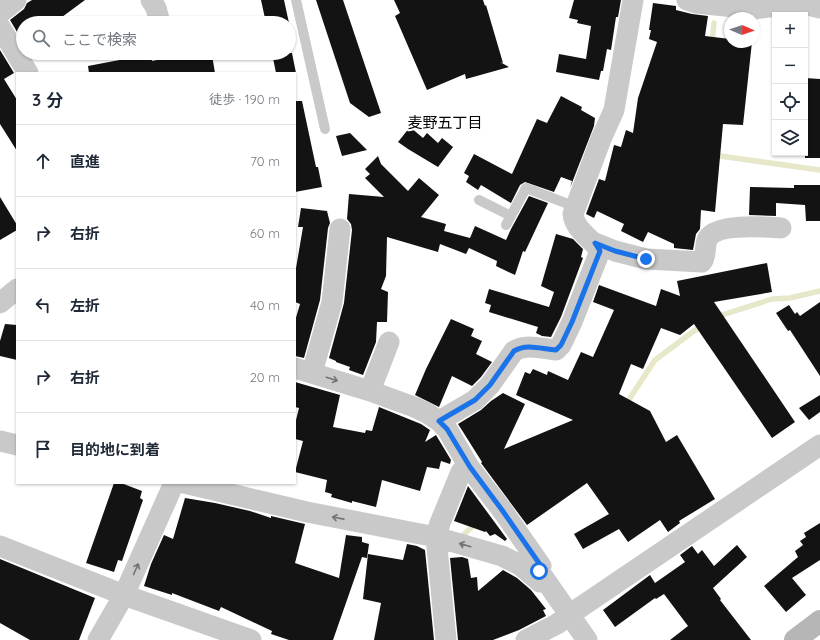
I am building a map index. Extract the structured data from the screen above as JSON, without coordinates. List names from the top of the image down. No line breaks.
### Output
{"districts":["麦野五丁目"],"north":"right","page":{"map_buttons":["+","−"],"search":"ここで検索","heading":["3 分","徒歩 · 190 m"],"list":[["直進","70 m"],["右折","60 m"],["左折","40 m"],["右折","20 m"],"目的地に到着"]}}
